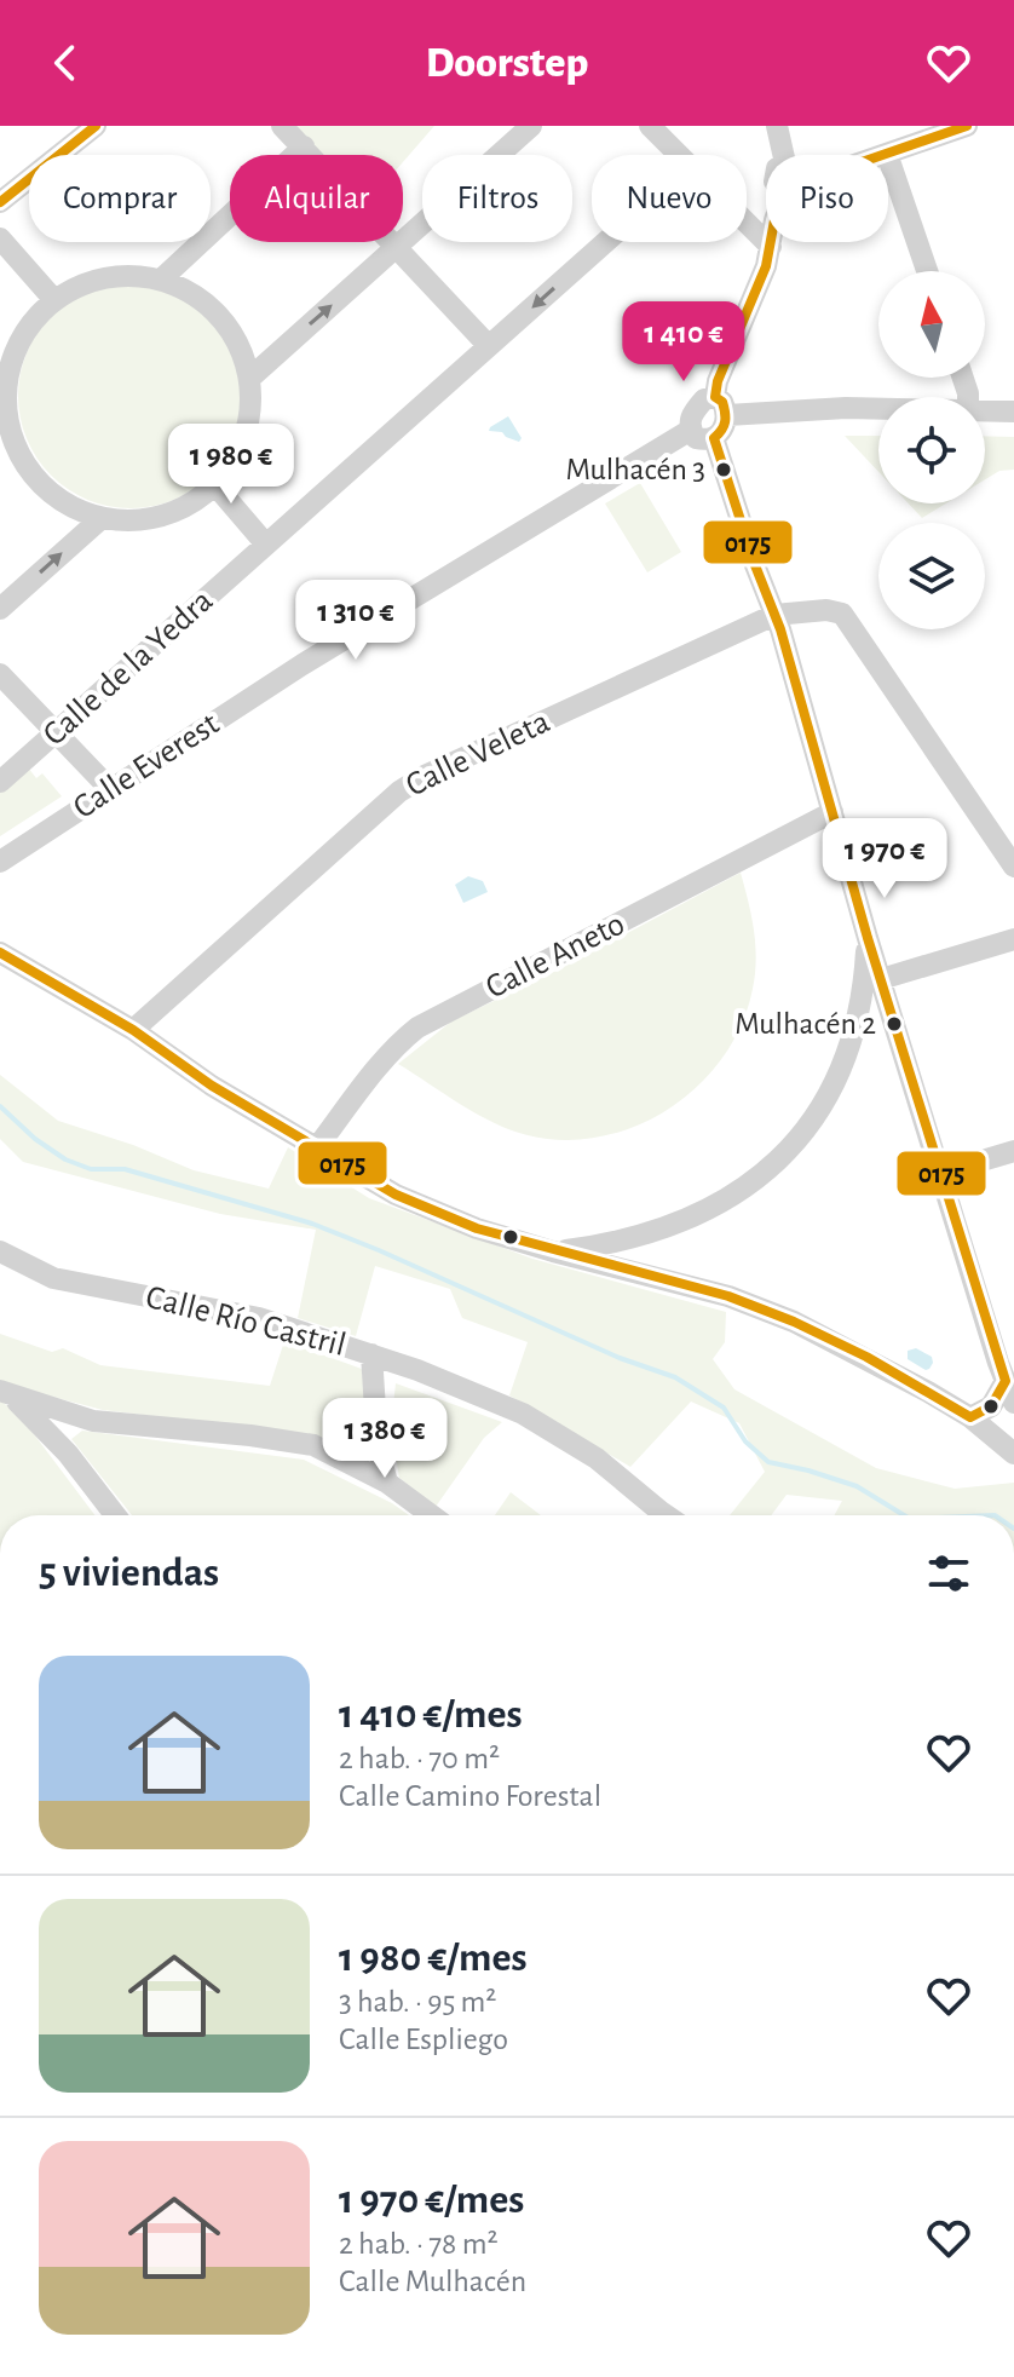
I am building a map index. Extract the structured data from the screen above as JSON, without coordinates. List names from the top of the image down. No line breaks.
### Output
{"streets":{"street":["Calle de la Yedra","Calle Veleta","Calle Everest","Calle Aneto","Calle Río Castril"]},"places":["Mulhacén 3","Mulhacén 2"],"lines":["transit line 0175"],"north":"top","page":{"header":"Doorstep","chip":["Comprar","Alquilar","Filtros","Nuevo","Piso"],"price":["1 410 €","1 980 €","1 310 €","1 970 €","1 380 €"],"heading":"5 viviendas","list":[{"name":"1 410 €/mes","note":"2 hab. · 70 m² · Calle Camino Forestal"},{"name":"1 980 €/mes","note":"3 hab. · 95 m² · Calle Espliego"},{"name":"1 970 €/mes","note":"2 hab. · 78 m² · Calle Mulhacén"}]}}
